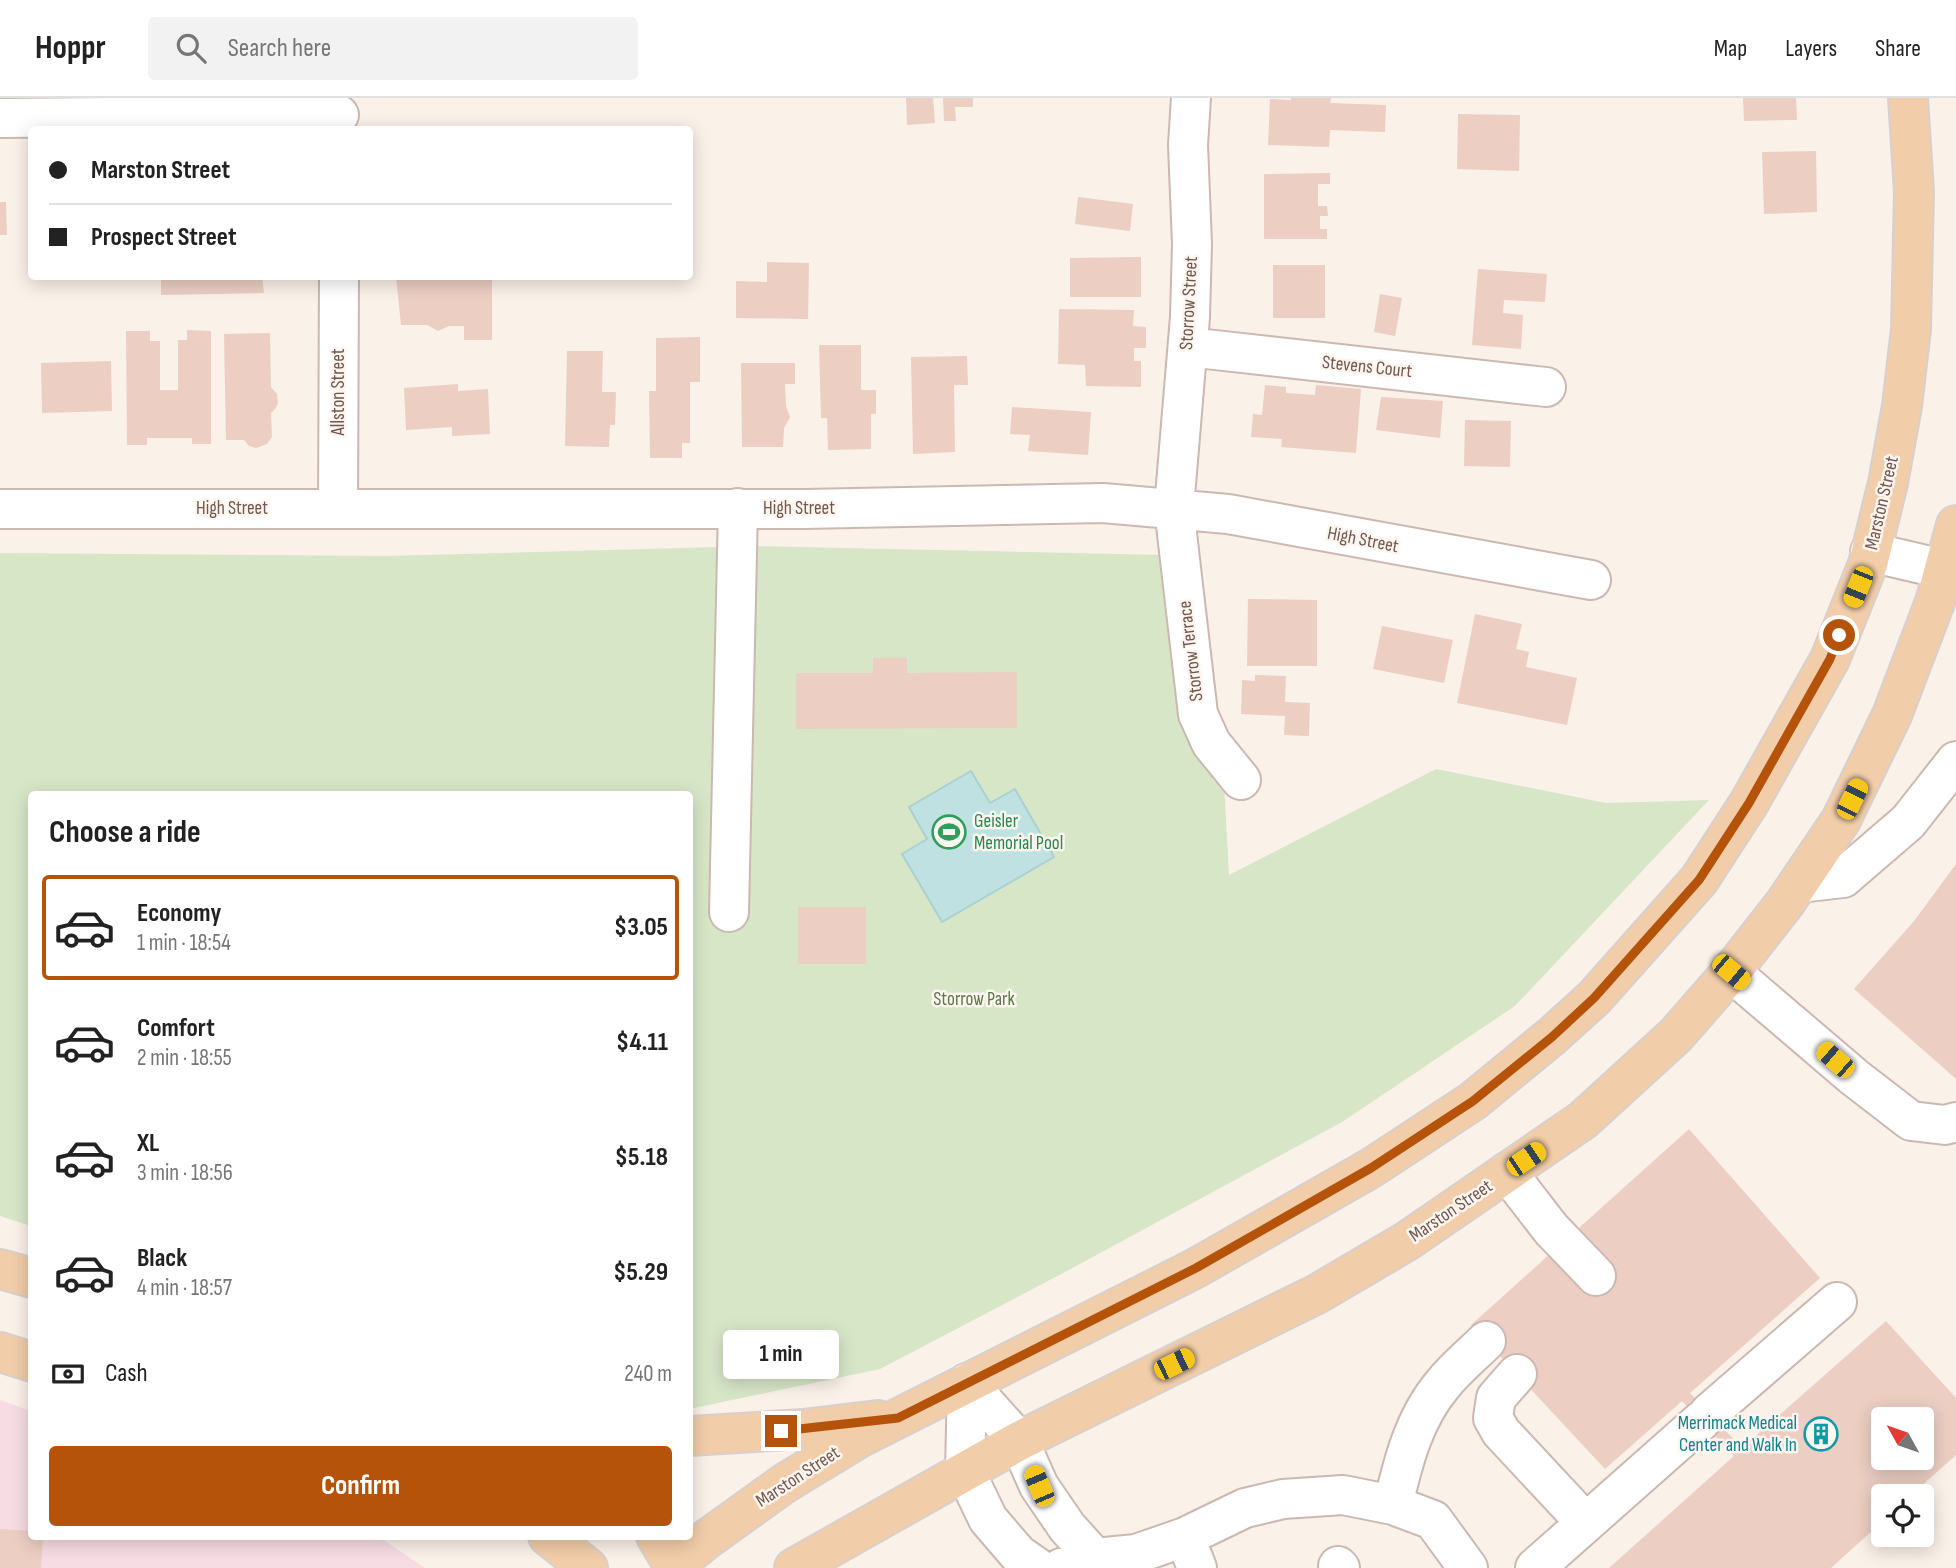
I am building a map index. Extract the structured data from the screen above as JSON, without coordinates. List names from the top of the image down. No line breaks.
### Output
{"streets":{"main road":["Marston Street"],"street":["Storrow Street","Stevens Court","Allston Street","High Street","Storrow Terrace"]},"crossings":[["Storrow Street","Stevens Court"],["Storrow Street","High Street"],["Storrow Street","Storrow Terrace"],["Allston Street","High Street"],["High Street","Storrow Terrace"]],"parks":["Storrow Park"],"places":{"sports":["Geisler Memorial Pool"],"building":["Merrimack Medical Center and Walk In"]},"north":"top left","page":{"header":"Hoppr","search":"Search here","nav":["Map","Layers","Share"],"banner":["Marston Street","Prospect Street"],"heading":"Choose a ride","list":[{"name":"Economy","note":"1 min · 18:54","value":"$3.05"},{"name":"Comfort","note":"2 min · 18:55","value":"$4.11"},{"name":"XL","note":"3 min · 18:56","value":"$5.18"},{"name":"Black","note":"4 min · 18:57","value":"$5.29"}],"bubble":"1 min","pay":["Cash","240 m"],"buttons":"Confirm"}}
